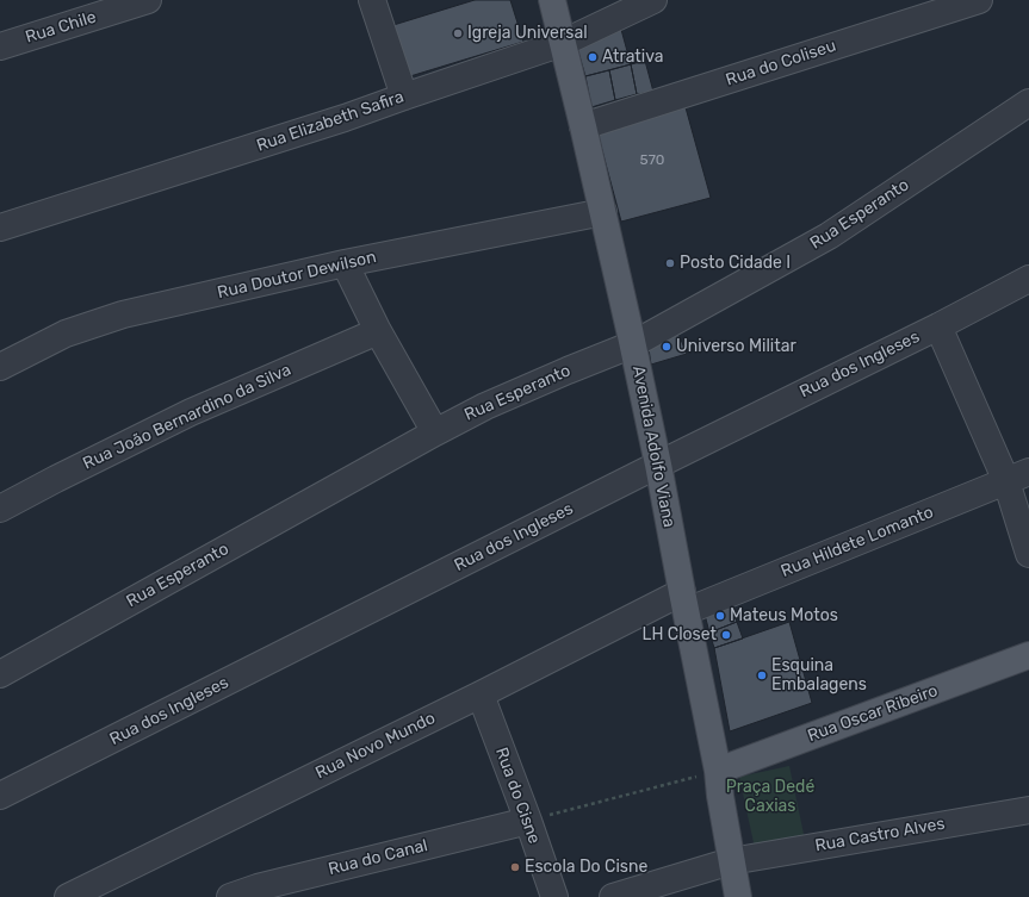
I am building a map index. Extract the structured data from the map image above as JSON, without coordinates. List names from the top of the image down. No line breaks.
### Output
{"streets":{"main road":["Avenida Adolfo Viana","Rua Oscar Ribeiro"],"street":["Rua Chile","Rua do Coliseu","Rua Elizabeth Safira","Rua Esperanto","Rua Doutor Dewilson","Rua dos Ingleses","Rua João Bernardino da Silva","Rua Hildete Lomanto","Rua Novo Mundo","Rua do Cisne","Rua Castro Alves","Rua do Canal"]},"crossings":[["Rua do Coliseu","Avenida Adolfo Viana"],["Rua Elizabeth Safira","Avenida Adolfo Viana"],["Rua Esperanto","Avenida Adolfo Viana"],["Rua Doutor Dewilson","Avenida Adolfo Viana"],["Rua dos Ingleses","Avenida Adolfo Viana"],["Avenida Adolfo Viana","Rua Hildete Lomanto"],["Avenida Adolfo Viana","Rua Oscar Ribeiro"],["Avenida Adolfo Viana","Rua Novo Mundo"],["Avenida Adolfo Viana","Rua Castro Alves"],["Rua Hildete Lomanto","Rua Novo Mundo"],["Rua Novo Mundo","Rua do Cisne"],["Rua do Cisne","Rua do Canal"]],"parks":["Praça Dedé Caxias"],"places":["Igreja Universal","Atrativa","Posto Cidade I","Universo Militar","Mateus Motos","LH Closet","Esquina Embalagens","Escola Do Cisne"],"house_numbers":["570"]}
